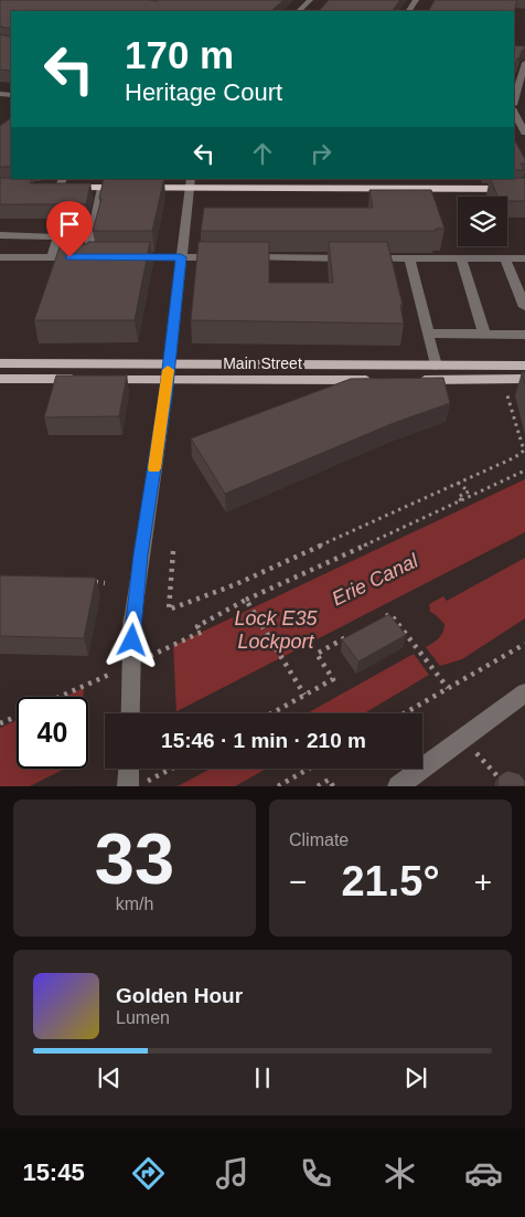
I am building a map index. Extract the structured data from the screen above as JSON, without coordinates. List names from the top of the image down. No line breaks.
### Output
{"streets":{"main road":["Main Street"]},"water":["Erie Canal","Lock E35 Lockport"],"page":{"turn":["170 m","Heritage Court"],"limit":"40","trip":"15:46 · 1 min · 210 m","tile":[["33","km/h"],"Climate"],"heat":["−","21.5°","+"],"song":["Golden Hour","Lumen"],"tabs":"15:45"}}
